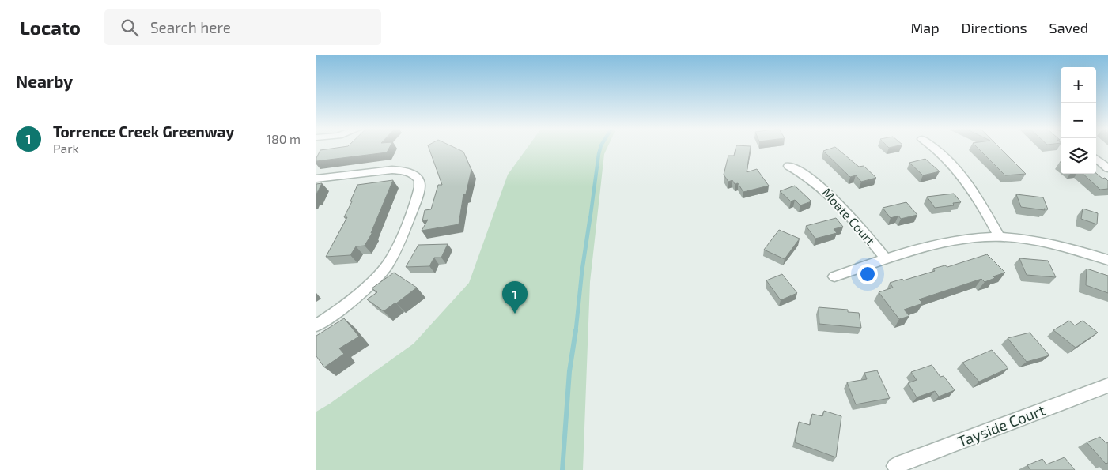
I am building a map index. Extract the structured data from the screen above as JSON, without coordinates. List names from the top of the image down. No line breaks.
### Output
{"streets":{"street":["Moate Court","Tayside Court"]},"page":{"header":"Locato","search":"Search here","nav":["Map","Directions","Saved"],"heading":"Nearby","map_buttons":["+","−"],"list":[{"mark":"1","name":"Torrence Creek Greenway","note":"Park","value":"180 m"}],"pins":"1"}}
